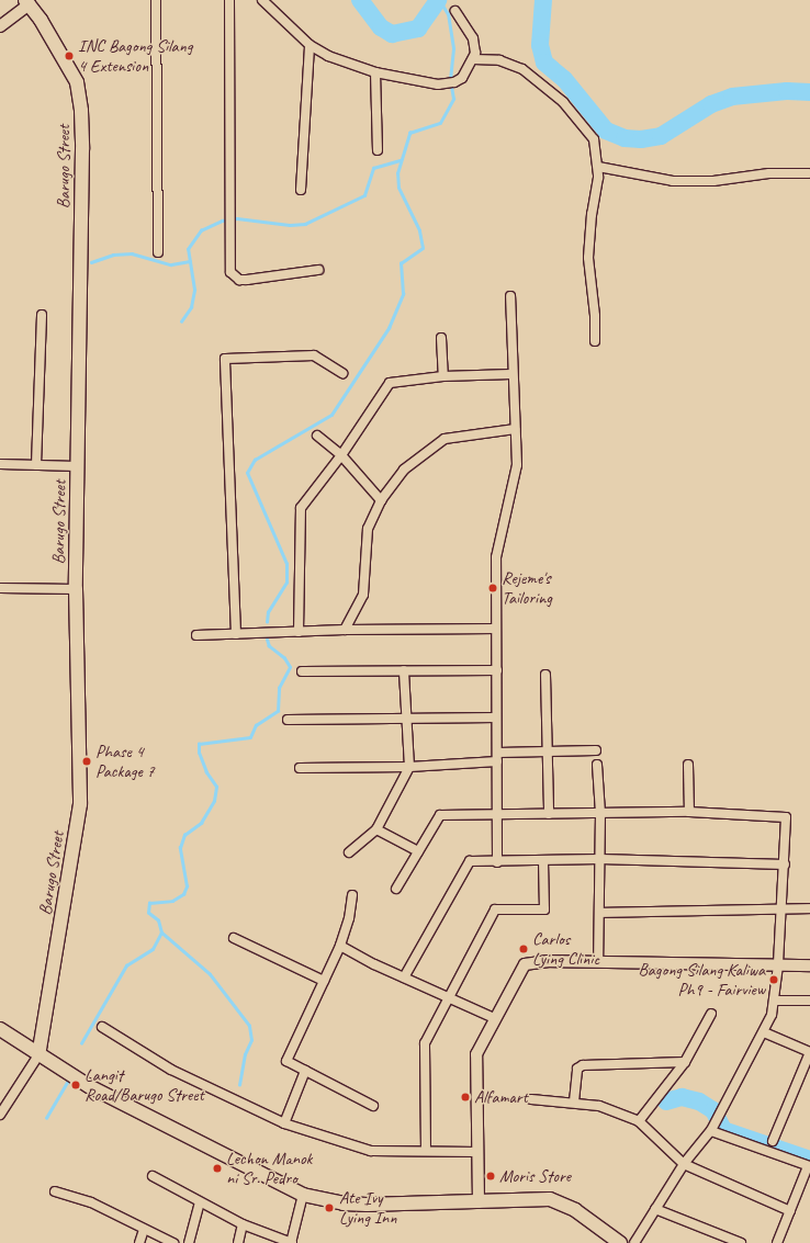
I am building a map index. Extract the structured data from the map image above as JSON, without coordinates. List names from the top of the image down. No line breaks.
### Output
{"streets":{"main road":["Barugo Street"]},"places":["INC Bagong Silang 4 Extension","Rejeme's Tailoring","Phase 4 Package 7","Carlos Lying Clinic","Bagong Silang Kaliwa Ph9 - Fairview","Langit Road/Barugo Street","Alfamart","Lechon Manok ni Sr. Pedro","Moris Store","Ate Ivy Lying Inn"]}
